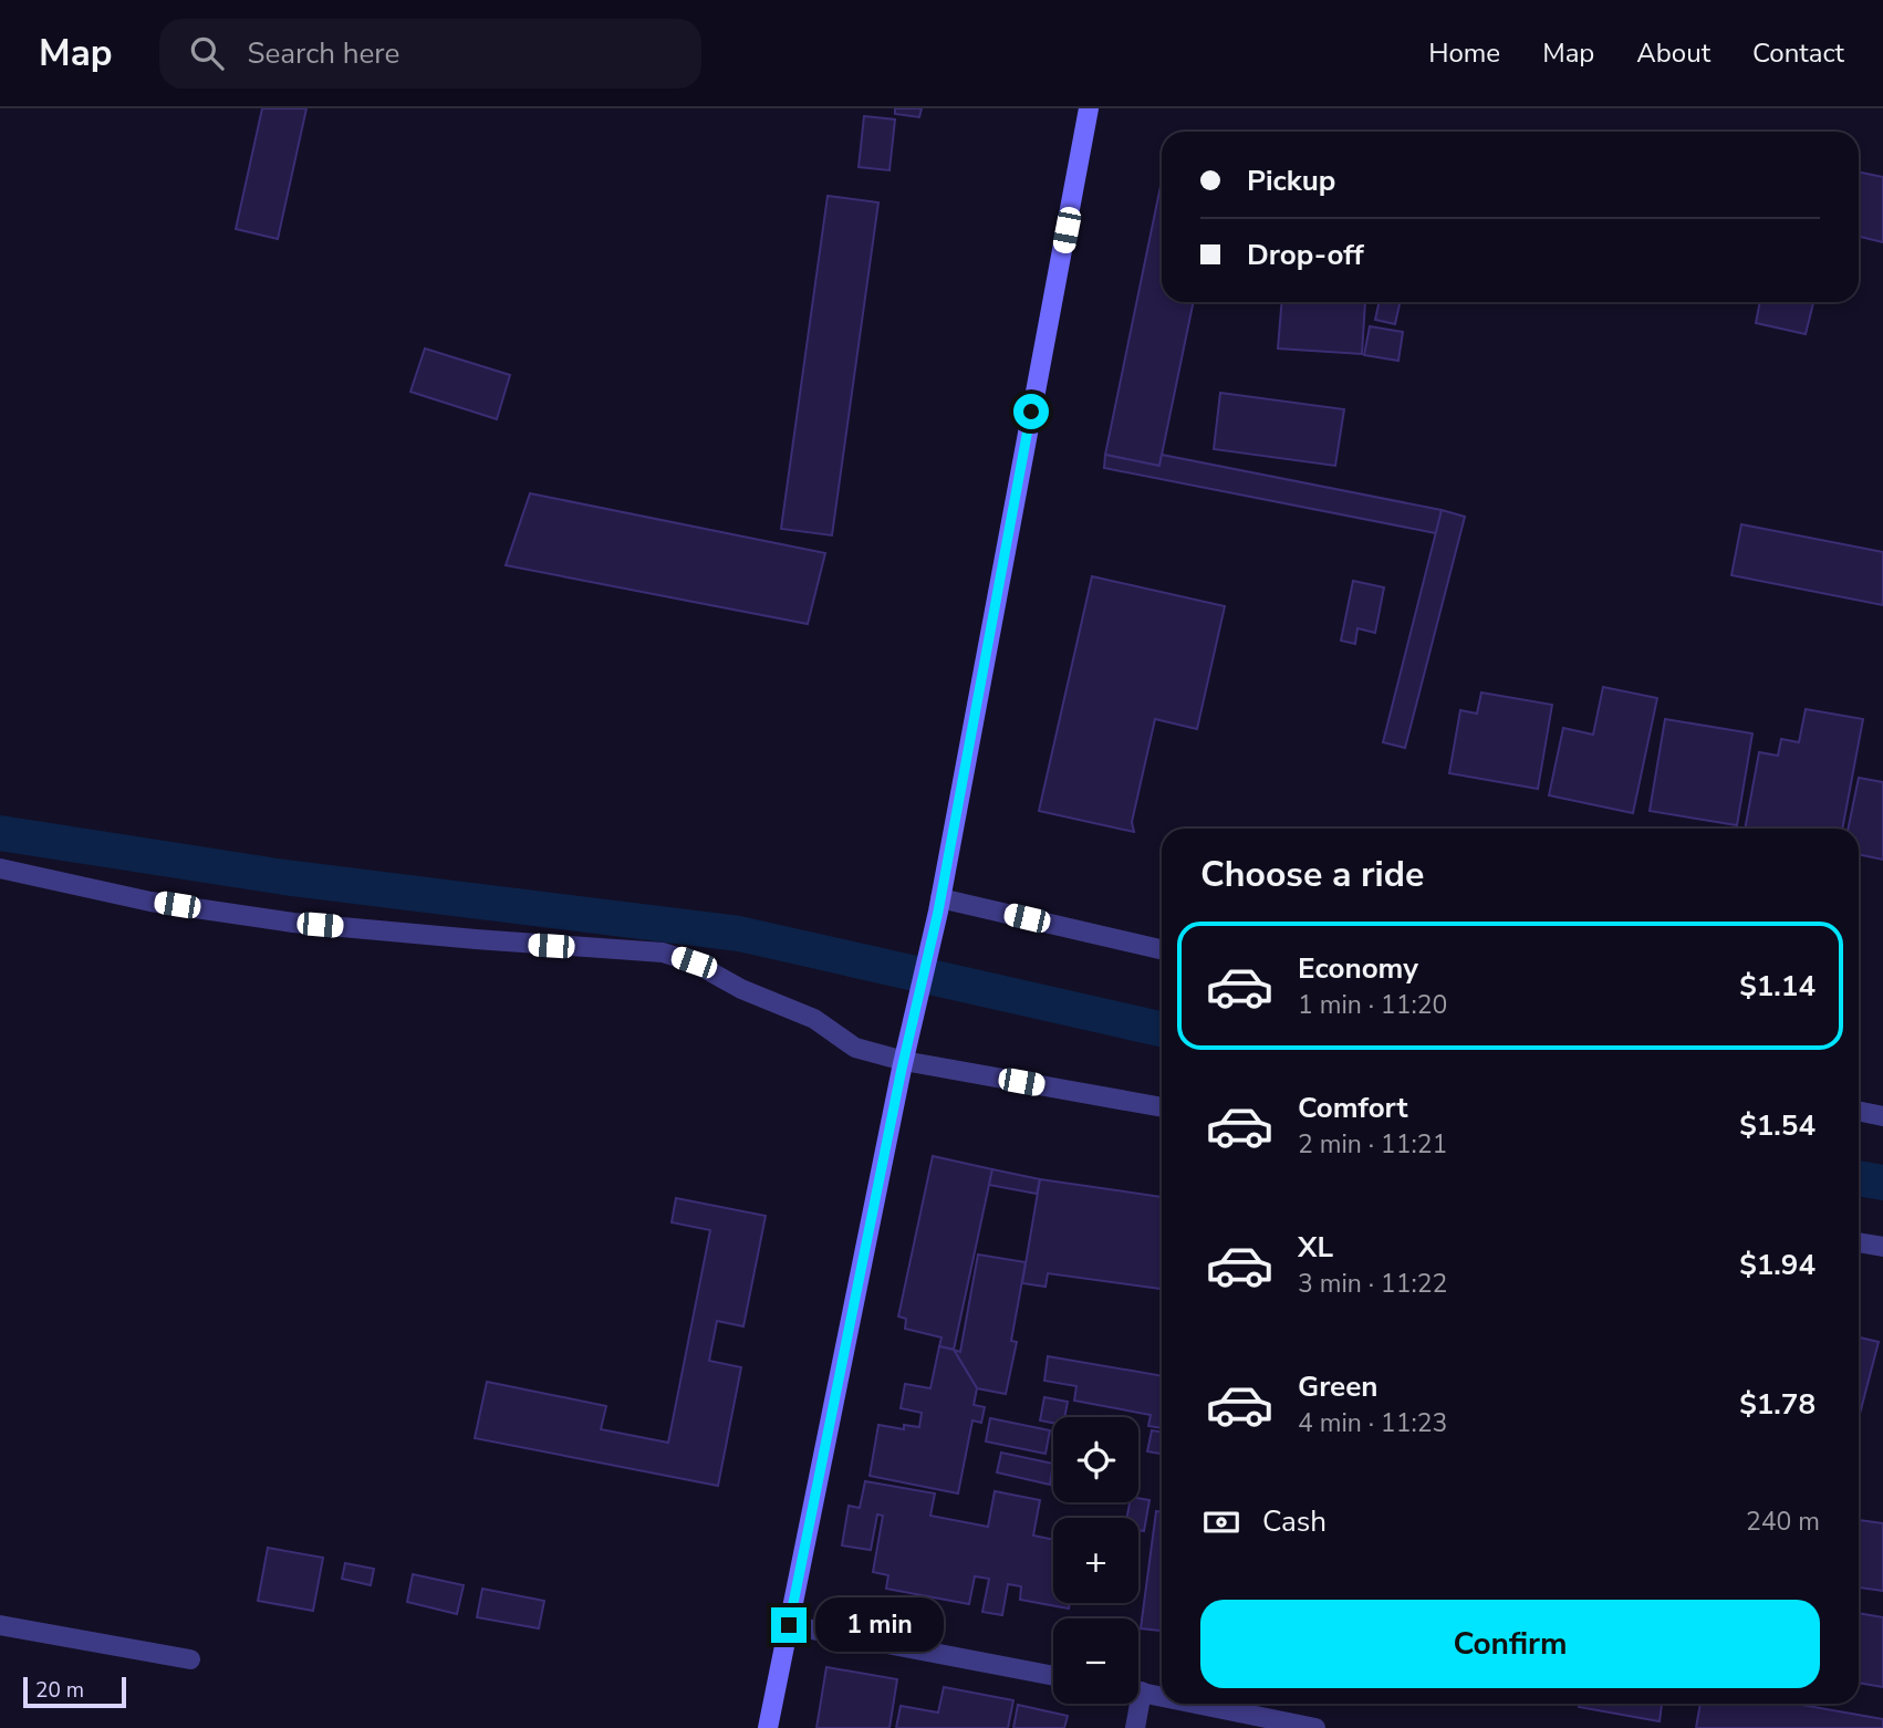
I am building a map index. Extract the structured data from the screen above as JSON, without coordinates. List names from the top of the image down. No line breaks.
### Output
{"scale_bar":"20 m","page":{"header":"Map","search":"Search here","nav":["Home","Map","About","Contact"],"banner":["Pickup","Drop-off"],"heading":"Choose a ride","list":[{"name":"Economy","note":"1 min · 11:20","value":"$1.14"},{"name":"Comfort","note":"2 min · 11:21","value":"$1.54"},{"name":"XL","note":"3 min · 11:22","value":"$1.94"},{"name":"Green","note":"4 min · 11:23","value":"$1.78"}],"map_buttons":["+","−"],"pay":["Cash","240 m"],"buttons":"Confirm","bubble":"1 min","scale":"20 m"}}
